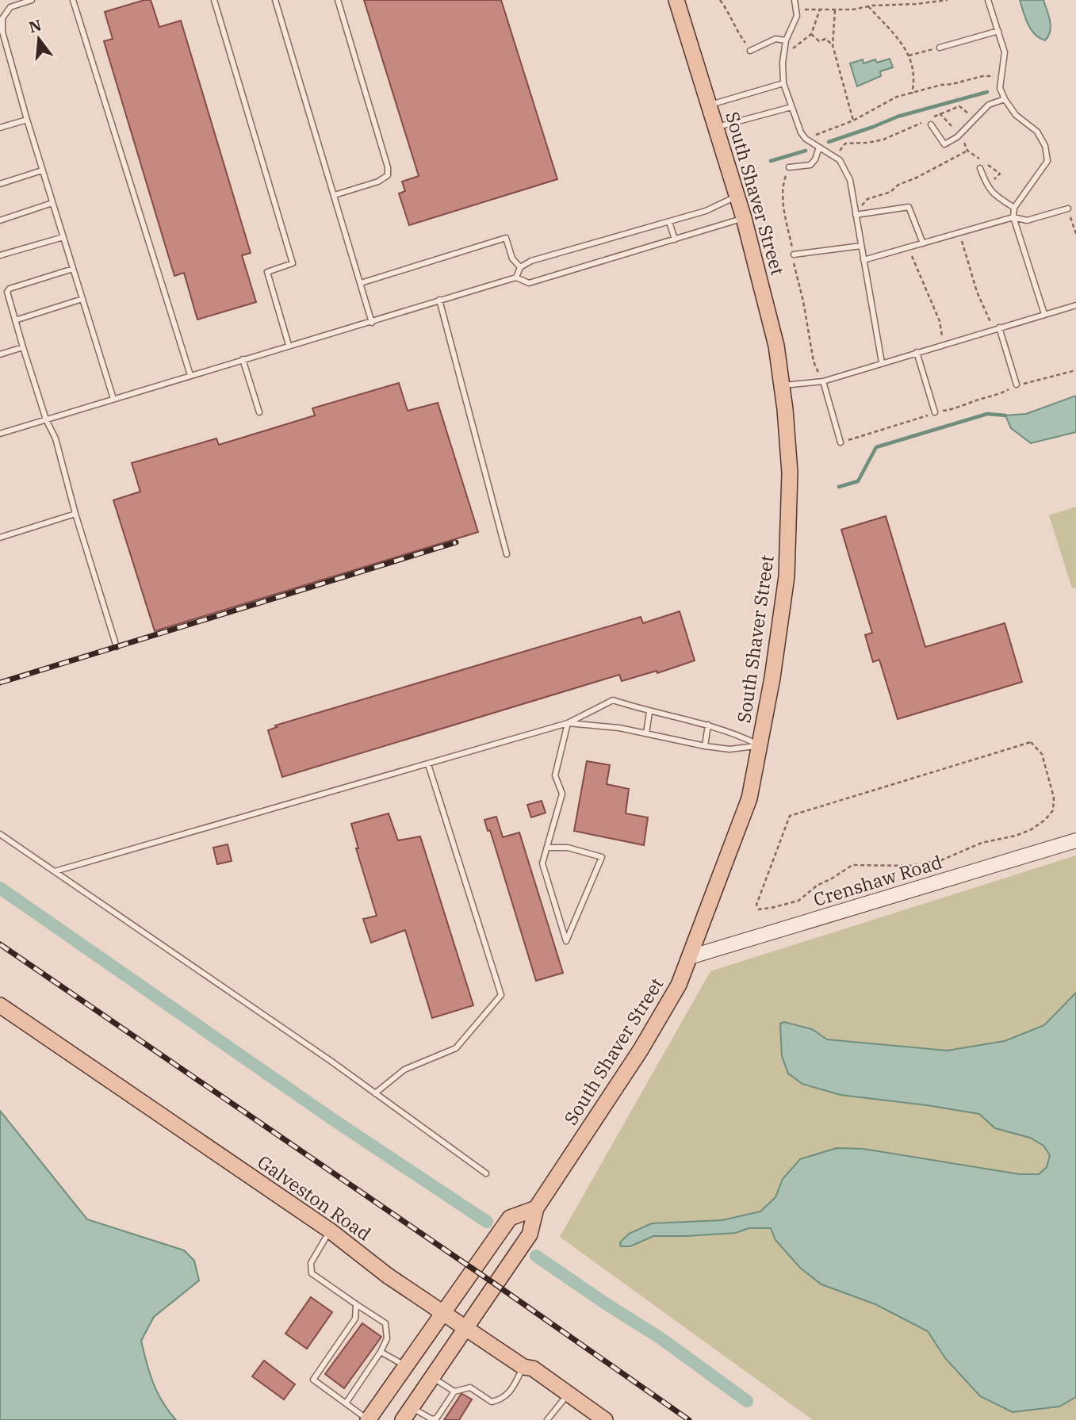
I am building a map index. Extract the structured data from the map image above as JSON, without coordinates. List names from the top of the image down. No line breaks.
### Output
{"streets":{"main road":["South Shaver Street","Crenshaw Road","Galveston Road"]},"crossings":[["South Shaver Street","Crenshaw Road"],["South Shaver Street","Galveston Road"]],"north":"top"}
